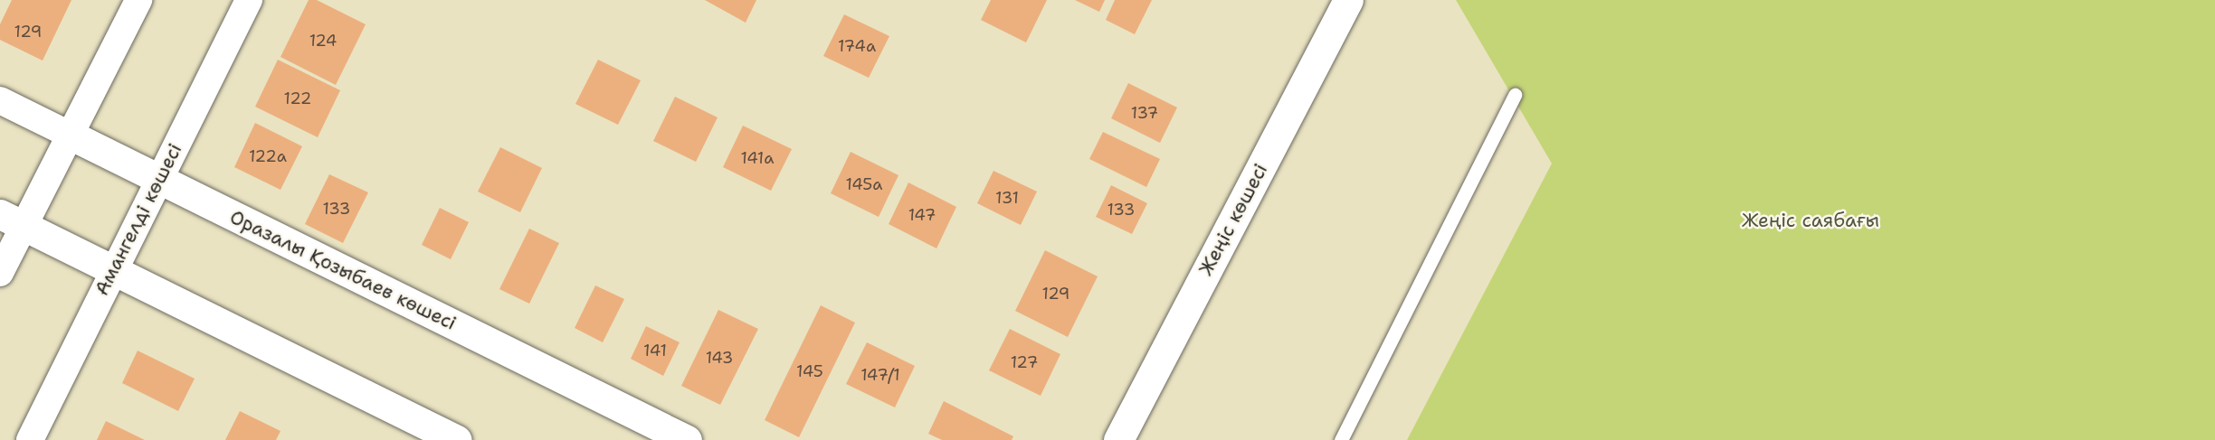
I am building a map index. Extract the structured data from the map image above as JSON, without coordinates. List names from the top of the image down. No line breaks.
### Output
{"streets":{"street":["Амангелді көшесі","Жеңіс көшесі","Оразалы Қозыбаев көшесі"]},"crossings":[["Амангелді көшесі","Оразалы Қозыбаев көшесі"]],"parks":["Жеңіс саябағы"],"house_numbers":["129","124","174а","122","137","122а","141а","145а","131","133","133","147","129","141","143","127","145","147/1"]}
